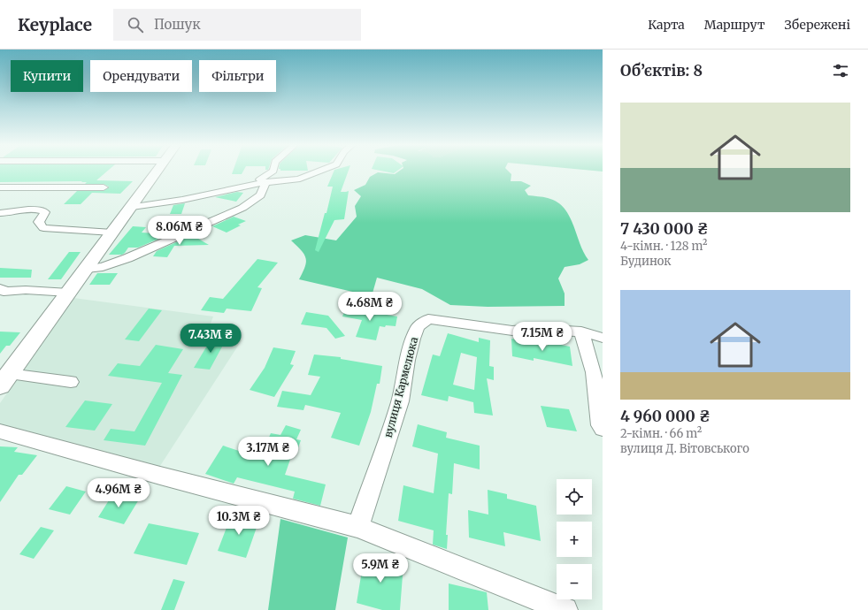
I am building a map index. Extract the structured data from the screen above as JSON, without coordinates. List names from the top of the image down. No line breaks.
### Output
{"streets":{"street":["вулиця Кармелюка"]},"page":{"header":"Keyplace","search":"Пошук","nav":["Карта","Маршрут","Збережені"],"heading":"Об’єктів: 8","chip":["Купити","Орендувати","Фільтри"],"list":[{"name":"7 430 000 ₴","note":"4-кімн. · 128 m² · Будинок"},{"name":"4 960 000 ₴","note":"2-кімн. · 66 m² · вулиця Д. Вітовського"}],"price":["8.06M ₴","4.68M ₴","7.15M ₴","7.43M ₴","3.17M ₴","4.96M ₴","10.3M ₴","5.9M ₴"],"map_buttons":["+","−"]}}
